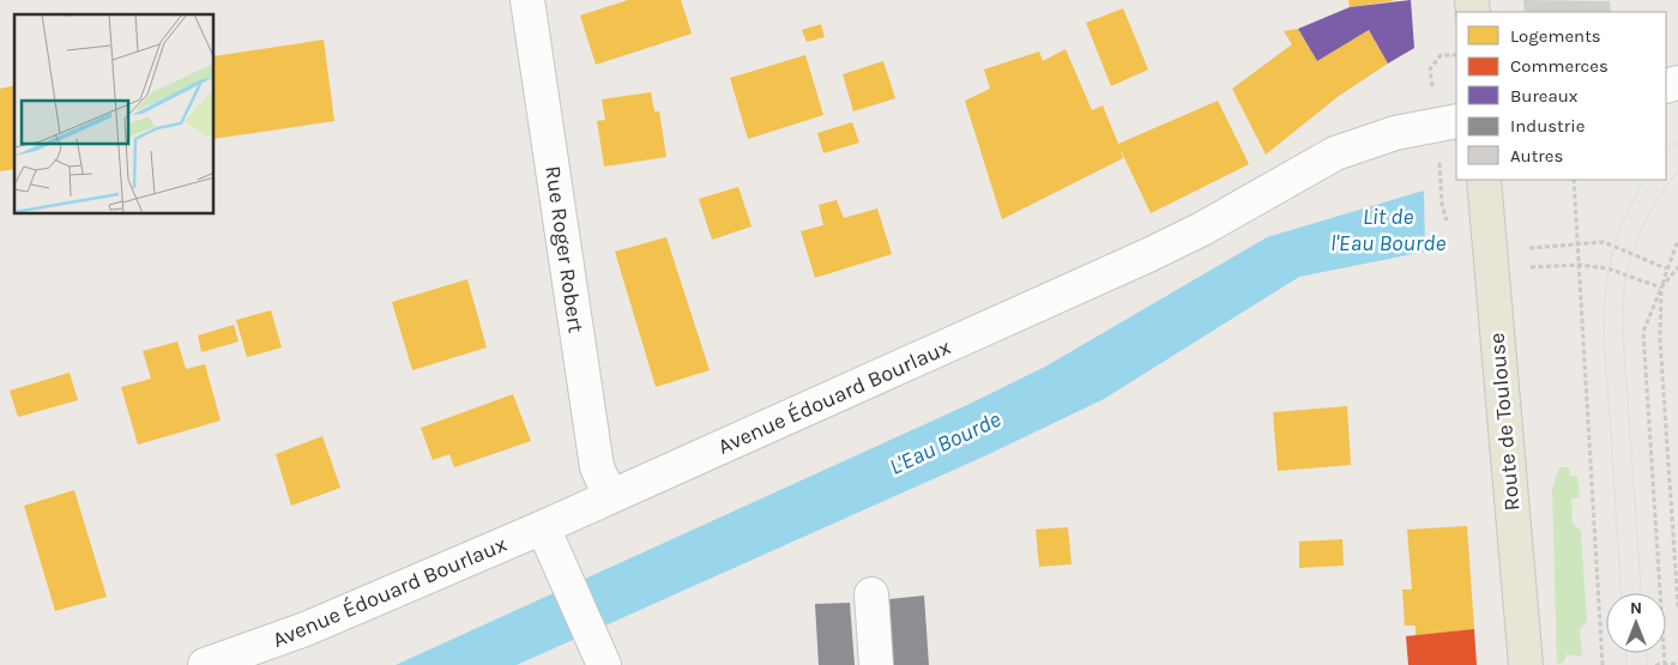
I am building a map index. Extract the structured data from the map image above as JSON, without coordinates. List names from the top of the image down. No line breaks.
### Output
{"streets":{"main road":["Route de Toulouse"],"street":["Rue Roger Robert","Avenue Édouard Bourlaux"]},"crossings":[["Rue Roger Robert","Avenue Édouard Bourlaux"]],"water":["Lit de l'Eau Bourde","L'Eau Bourde"],"legend":["Logements","Commerces","Bureaux","Industrie","Autres"],"north":"top"}
